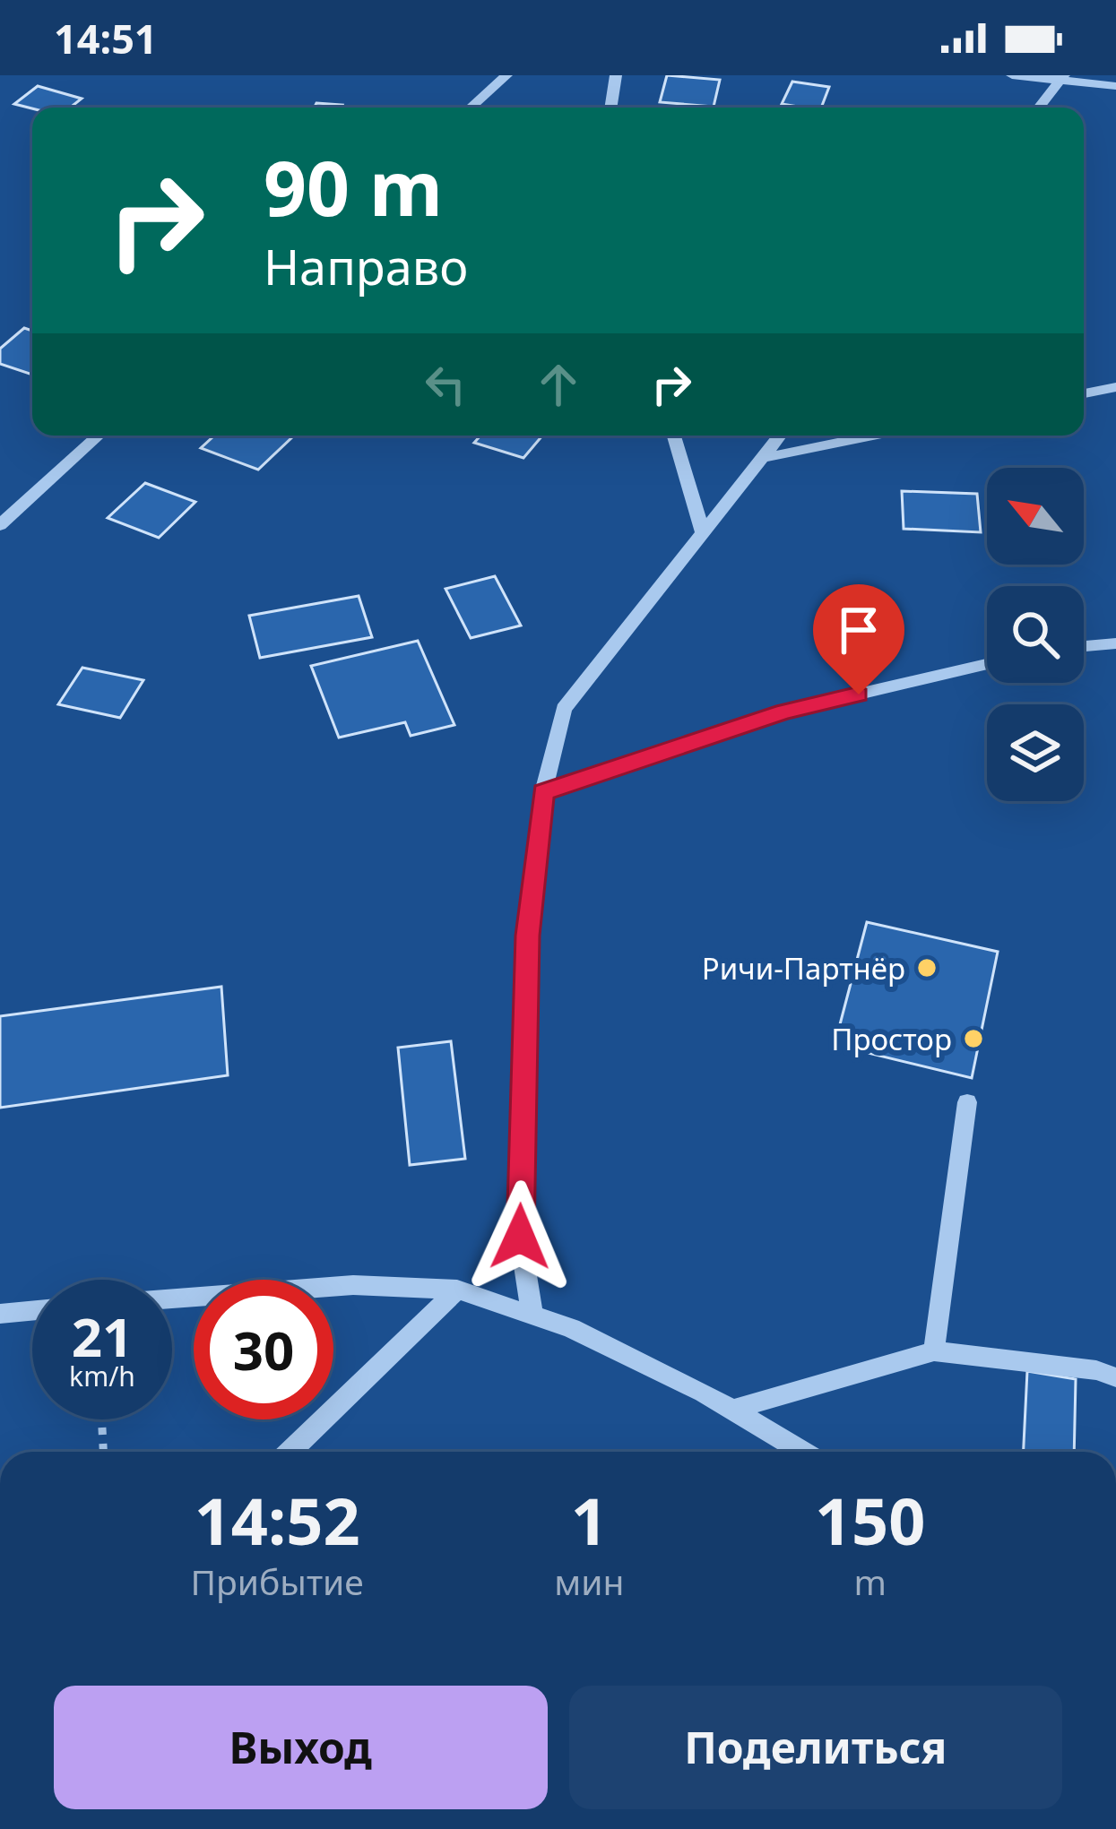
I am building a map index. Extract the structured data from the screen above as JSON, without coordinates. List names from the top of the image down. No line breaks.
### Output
{"places":["Ричи-Партнёр","Простор"],"north":"top left","page":{"status":"14:51","turn":["90 m","Направо"],"speed":"21 km/h","limit":"30","eta":["14:52","Прибытие","1","мин","150","m"],"buttons":["Выход","Поделиться"]}}
